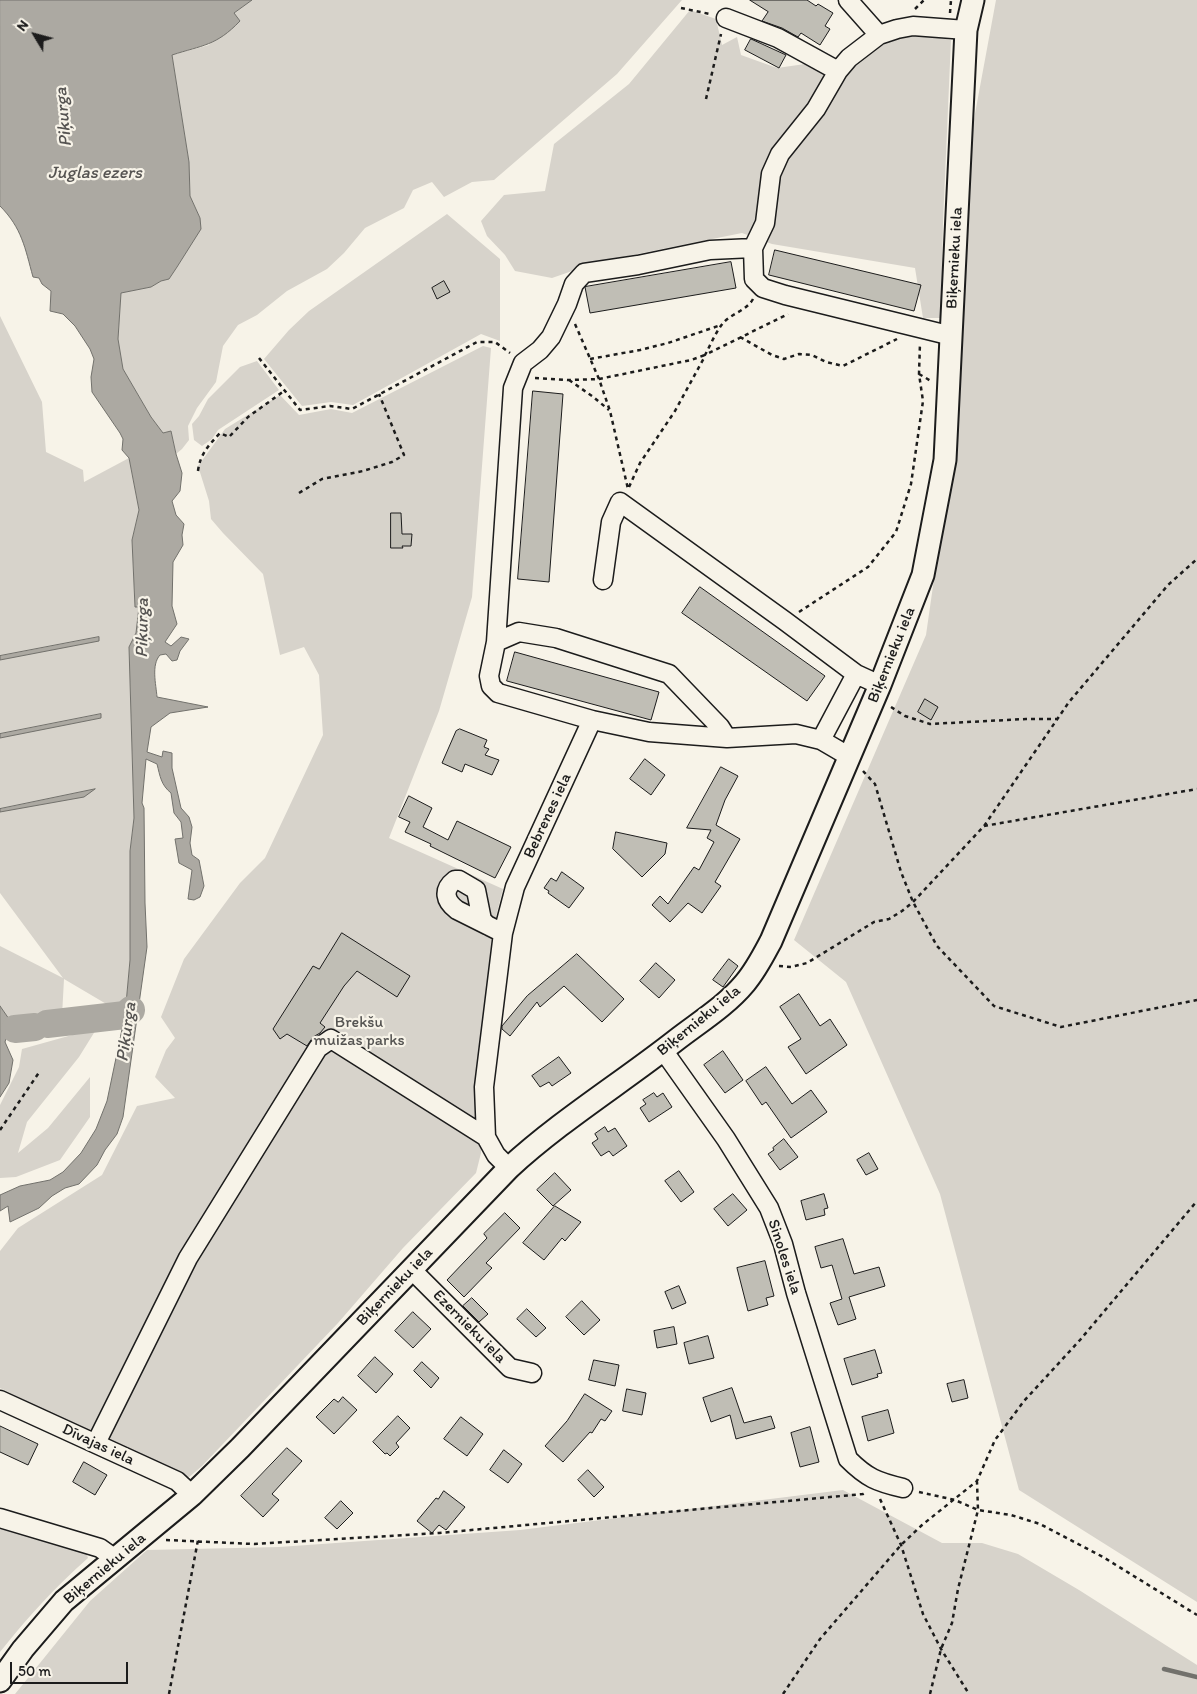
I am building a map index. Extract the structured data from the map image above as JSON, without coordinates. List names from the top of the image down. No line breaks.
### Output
{"streets":{"main road":["Biķernieku iela"],"street":["Bebrenes iela","Sinoles iela","Ezernieku iela","Dīvajas iela"]},"crossings":[["Biķernieku iela","Bebrenes iela"],["Biķernieku iela","Sinoles iela"],["Biķernieku iela","Ezernieku iela"],["Biķernieku iela","Dīvajas iela"]],"water":["Piķurga","Juglas ezers"],"parks":["Brekšu muižas parks"],"scale_bar":"50 m","north":"top left"}
